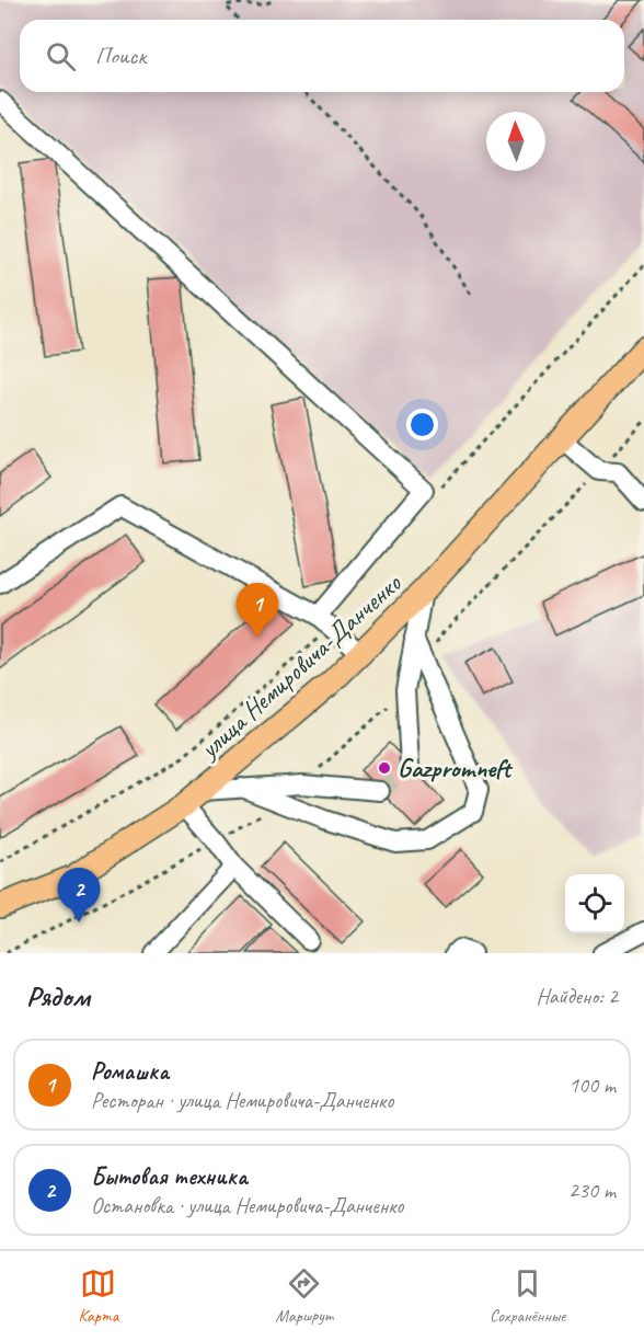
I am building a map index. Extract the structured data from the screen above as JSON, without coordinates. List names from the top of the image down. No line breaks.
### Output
{"streets":{"main road":["улица Немировича-Данченко"]},"places":["Gazpromneft"],"north":"top","page":{"search":"Поиск","pins":["1","2"],"heading":["Рядом","Найдено: 2"],"list":[{"mark":"1","name":"Ромашка","note":"Ресторан · улица Немировича-Данченко","value":"100 m"},{"mark":"2","name":"Бытовая техника","note":"Остановка · улица Немировича-Данченко","value":"230 m"}],"nav":["Карта","Маршрут","Сохранённые"]}}
